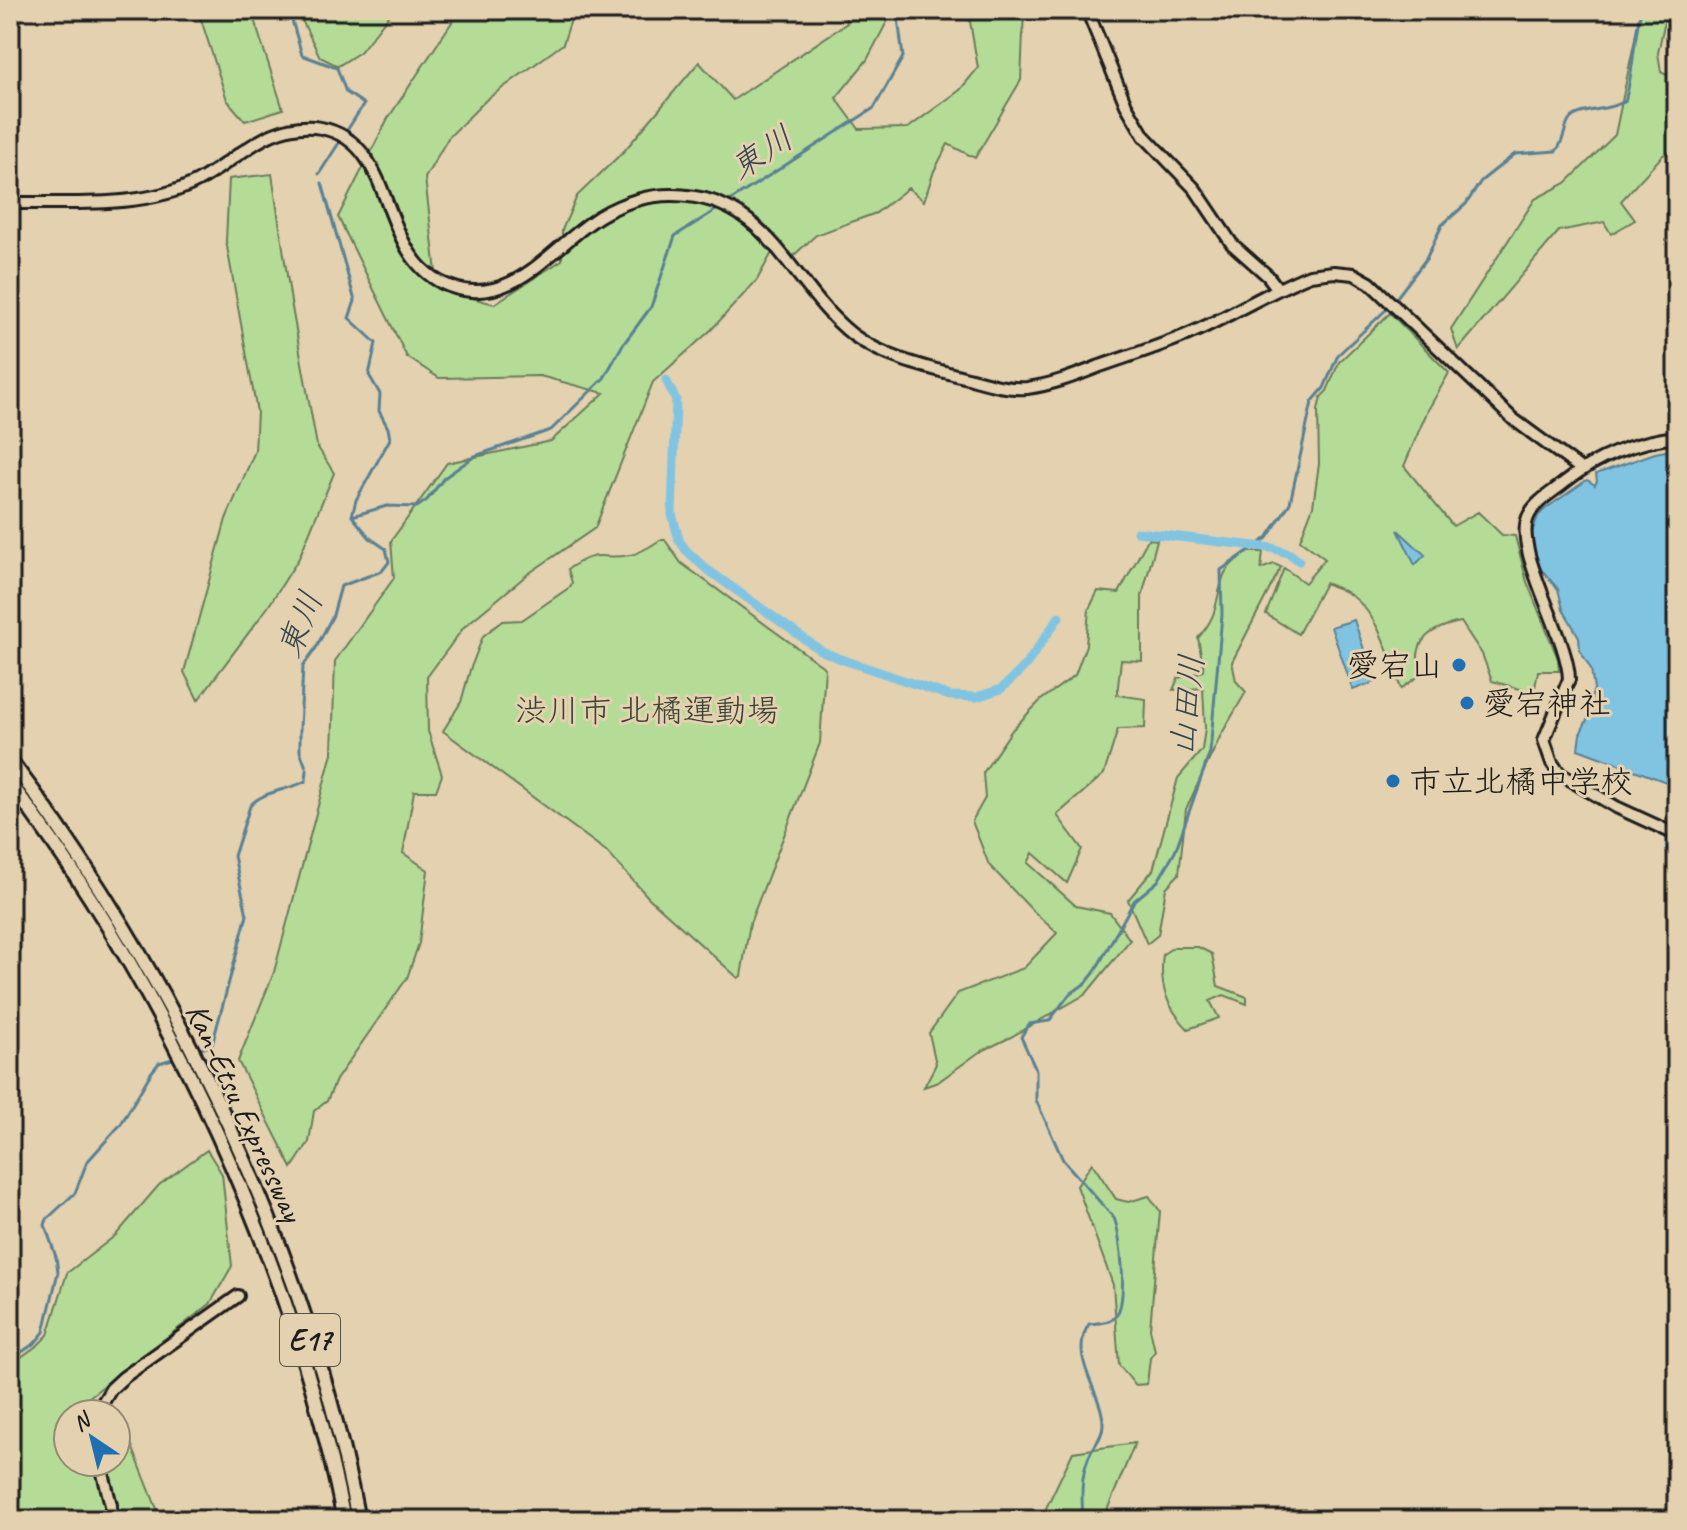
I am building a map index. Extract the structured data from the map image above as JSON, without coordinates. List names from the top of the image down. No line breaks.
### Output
{"streets":{"highway":["Kan-Etsu Expressway","E17"]},"water":["東川","山田川"],"parks":["渋川市 北橘運動場"],"places":["愛宕山","愛宕神社","市立北橘中学校"],"north":"top left"}
